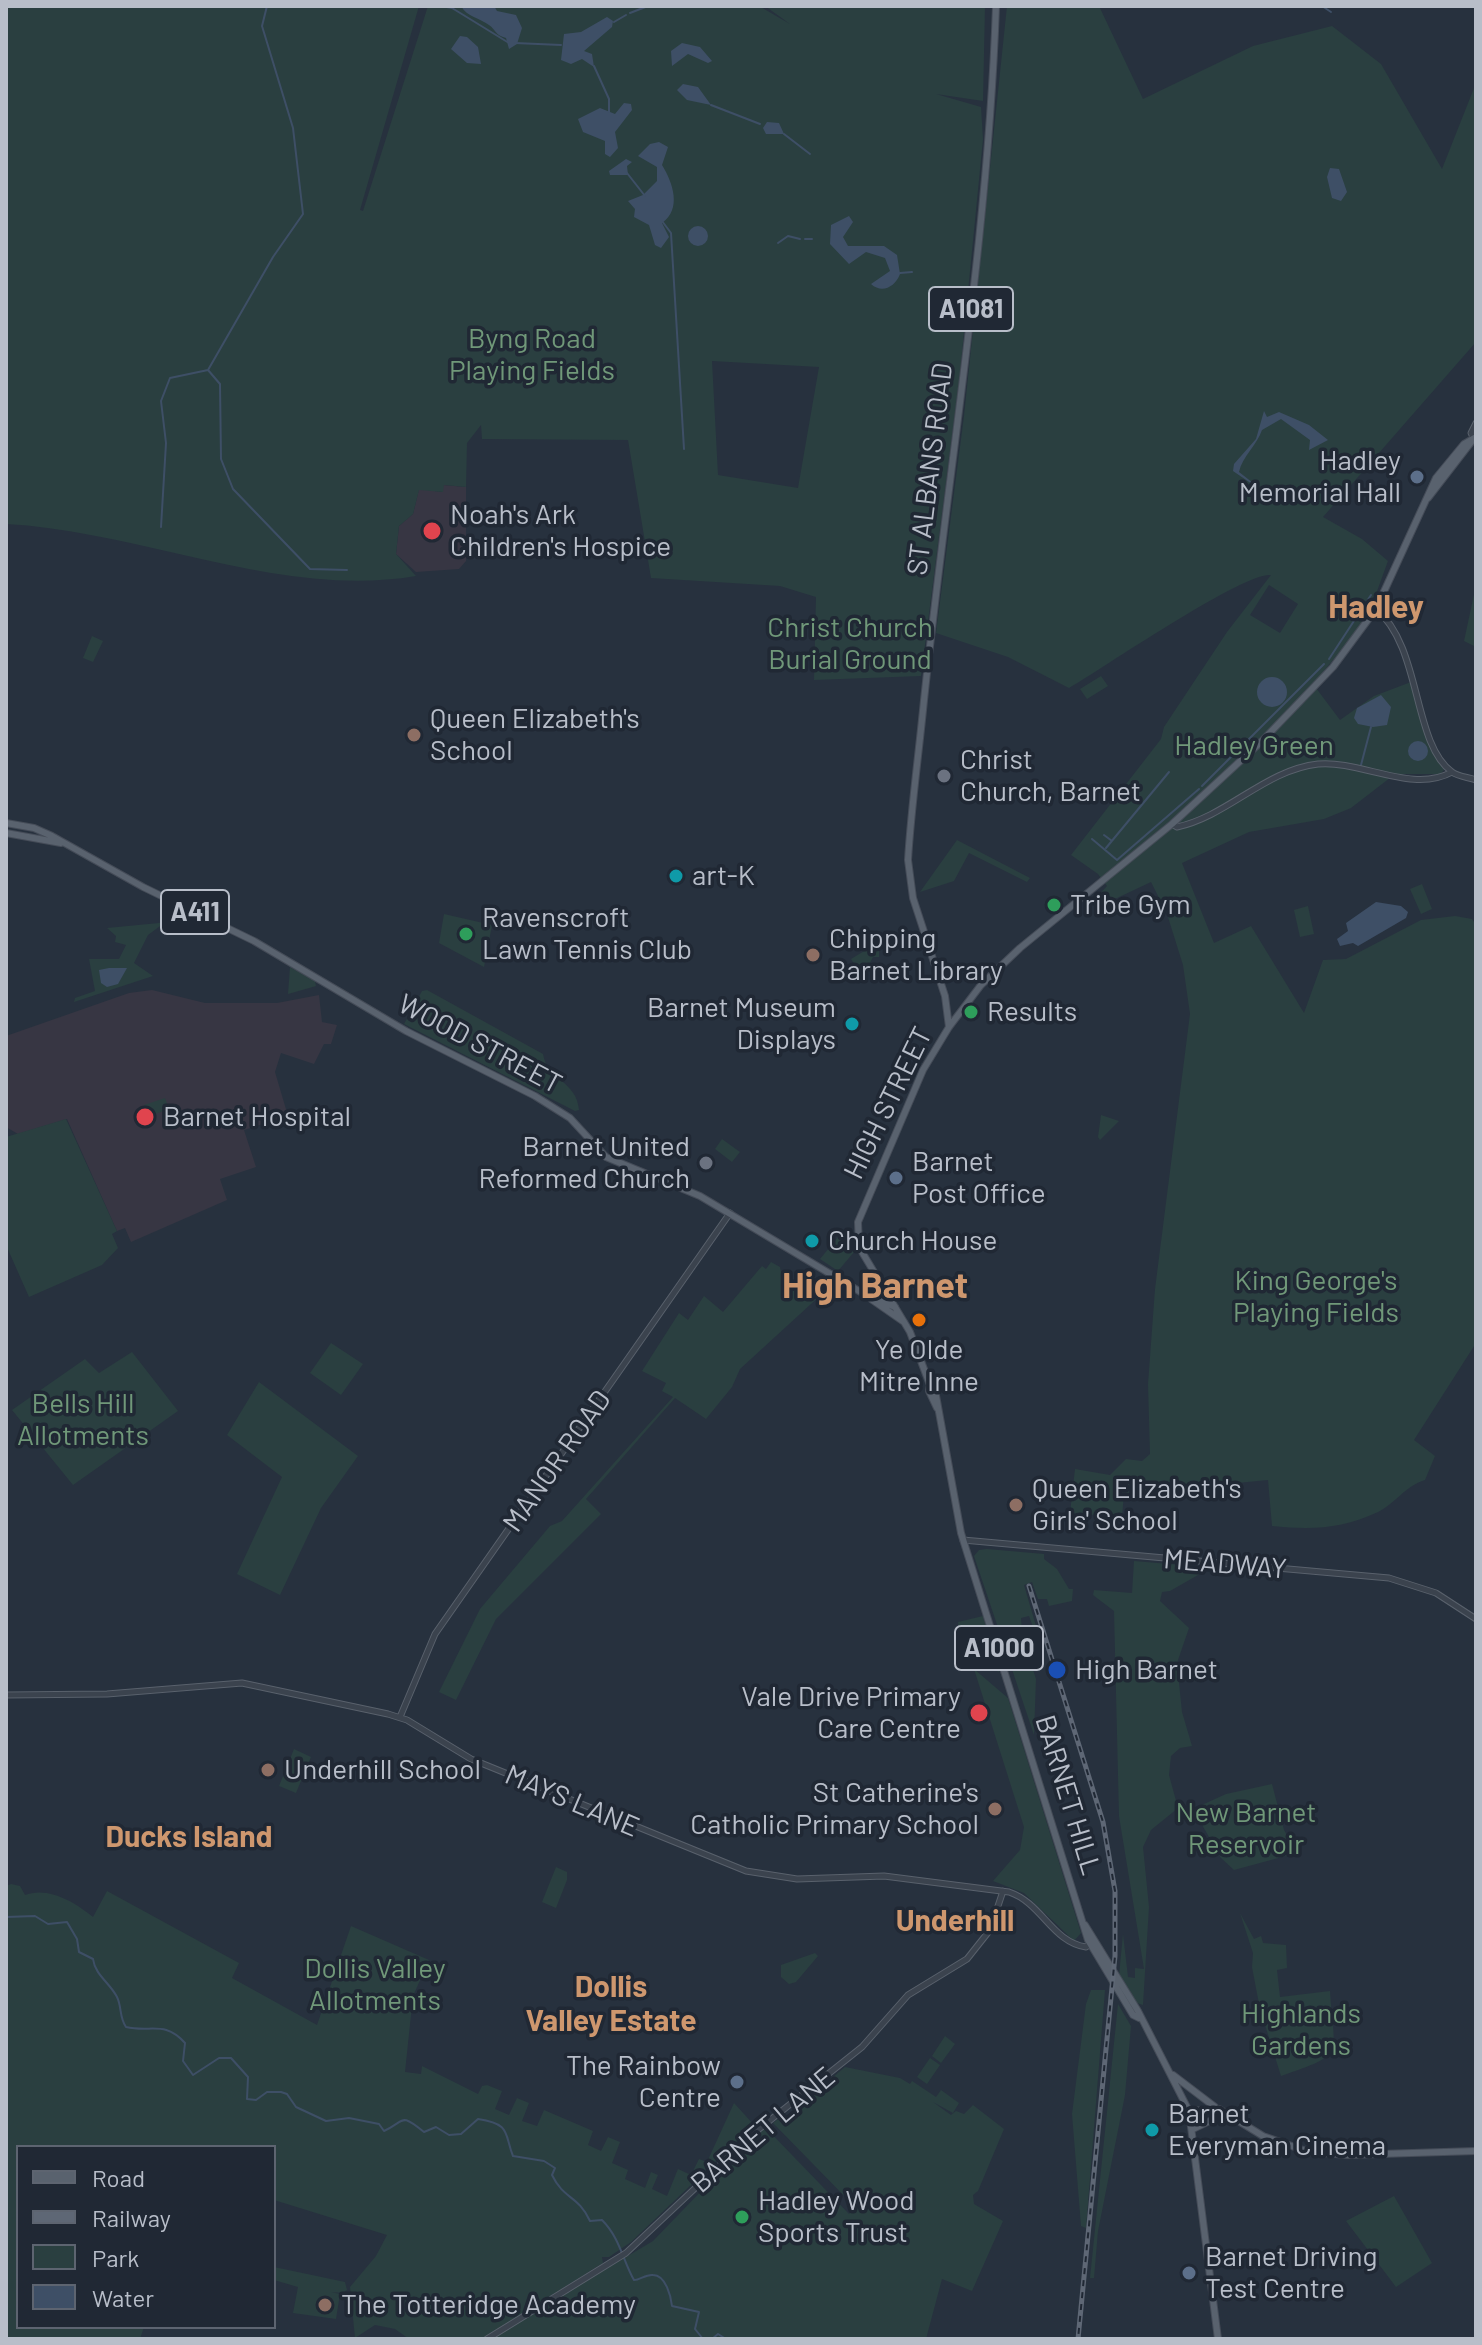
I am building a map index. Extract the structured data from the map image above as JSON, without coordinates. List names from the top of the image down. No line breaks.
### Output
{"streets":{"main road":["A1081","ST ALBANS ROAD","A411","WOOD STREET","HIGH STREET","A1000","BARNET HILL"],"street":["MANOR ROAD","MEADWAY","MAYS LANE","BARNET LANE"]},"crossings":[["ST ALBANS ROAD","HIGH STREET"],["A411","WOOD STREET"],["WOOD STREET","HIGH STREET"],["WOOD STREET","MANOR ROAD"],["HIGH STREET","MEADWAY"],["HIGH STREET","A1000"],["HIGH STREET","BARNET HILL"],["MANOR ROAD","MAYS LANE"],["MEADWAY","BARNET HILL"],["A1000","BARNET HILL"],["MAYS LANE","BARNET LANE"]],"districts":["Hadley","High Barnet","Ducks Island","Underhill","Dollis Valley Estate"],"parks":["Byng Road Playing Fields","Christ Church Burial Ground","Hadley Green","King George's Playing Fields","Bells Hill Allotments","New Barnet Reservoir","Dollis Valley Allotments","Highlands Gardens"],"places":["Hadley Memorial Hall","Noah's Ark Children's Hospice","Queen Elizabeth's School","Christ Church, Barnet","art-K","Tribe Gym","Ravenscroft Lawn Tennis Club","Chipping Barnet Library","Results","Barnet Museum Displays","Barnet Hospital","Barnet United Reformed Church","Barnet Post Office","Church House","Ye Olde Mitre Inne","Queen Elizabeth's Girls' School","High Barnet","Vale Drive Primary Care Centre","Underhill School","St Catherine's Catholic Primary School","The Rainbow Centre","Barnet Everyman Cinema","Hadley Wood Sports Trust","Barnet Driving Test Centre","The Totteridge Academy"],"legend":["Road","Railway","Park","Water"]}
